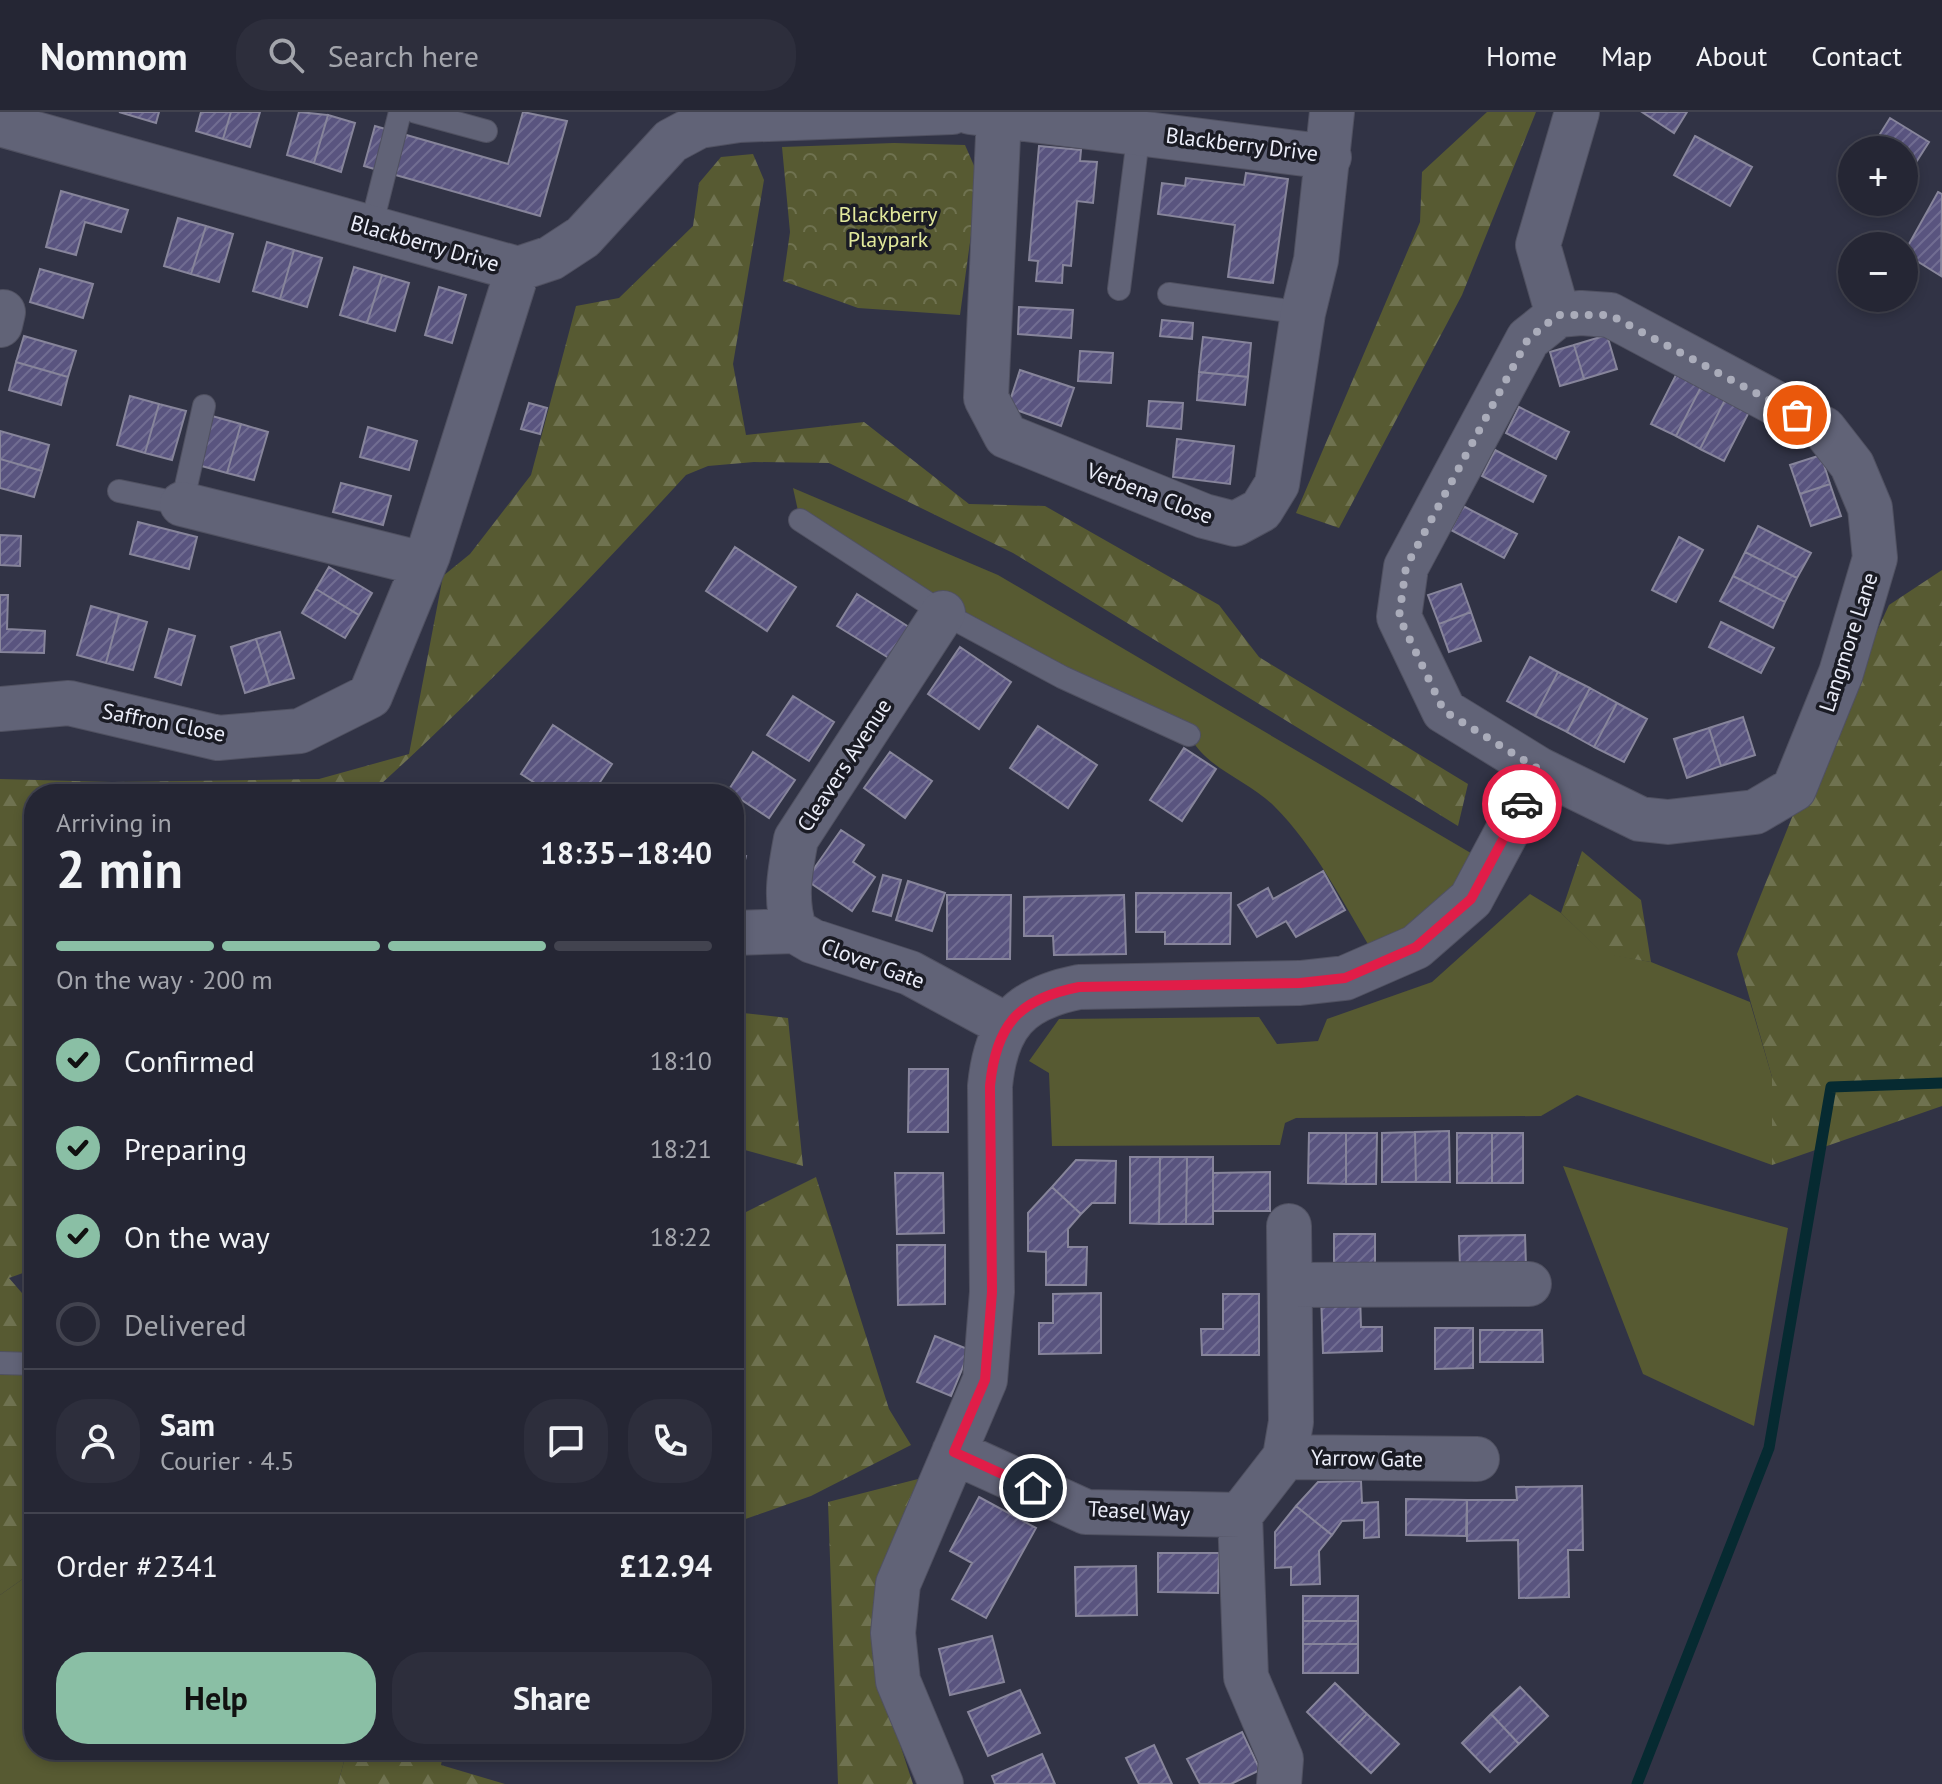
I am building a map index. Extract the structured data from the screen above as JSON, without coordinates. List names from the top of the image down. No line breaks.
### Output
{"streets":{"street":["Blackberry Drive","Verbena Close","Langmore Lane","Saffron Close","Cleavers Avenue","Clover Gate","Yarrow Gate","Teasel Way"]},"crossings":[["Blackberry Drive","Verbena Close"],["Blackberry Drive","Saffron Close"],["Cleavers Avenue","Clover Gate"]],"parks":["Blackberry Playpark"],"page":{"header":"Nomnom","search":"Search here","nav":["Home","Map","About","Contact"],"map_buttons":["+","−"],"heading":["2 min","Arriving in","18:35–18:40"],"panel":["Sam","Courier · 4.5","Order #2341","£12.94"],"bar":"On the way · 200 m","list":[["Confirmed","18:10"],["Preparing","18:21"],["On the way","18:22"],"Delivered"],"buttons":["Help","Share"]}}
